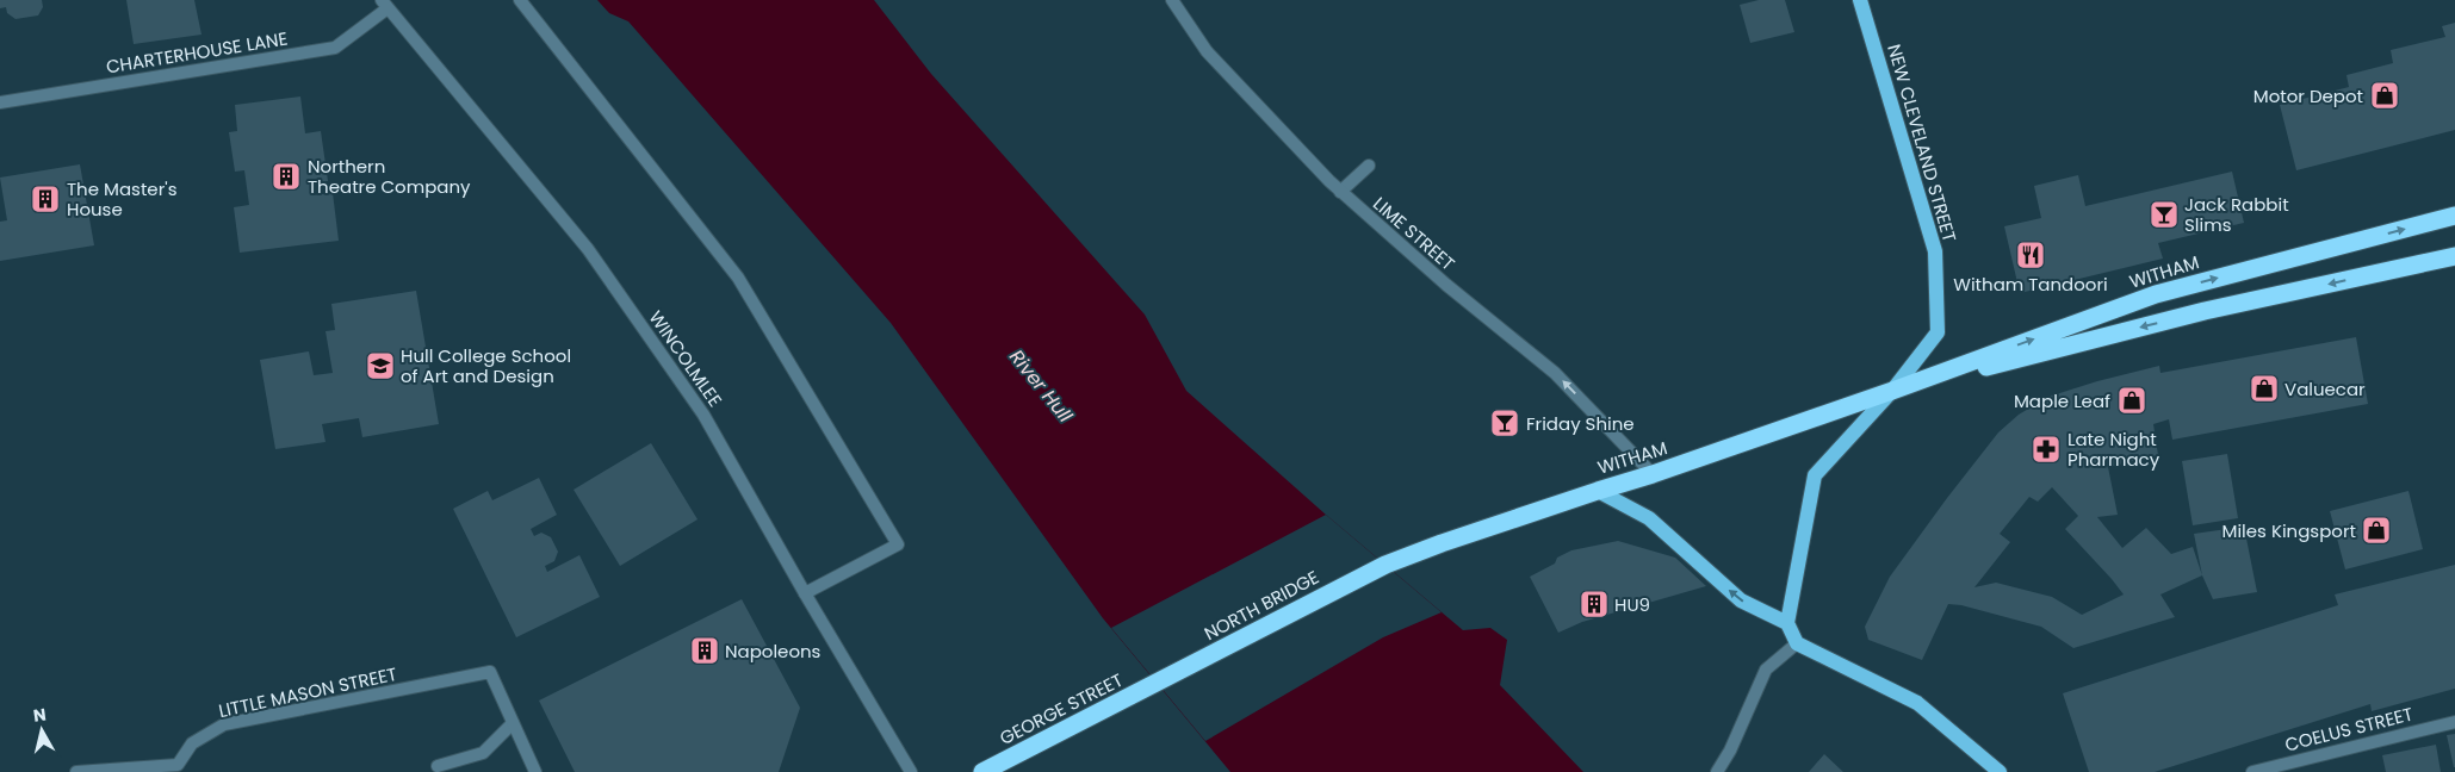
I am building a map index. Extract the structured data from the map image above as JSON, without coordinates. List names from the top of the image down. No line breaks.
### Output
{"streets":{"highway":["WITHAM","NORTH BRIDGE","GEORGE STREET"],"main road":["NEW CLEVELAND STREET"],"street":["CHARTERHOUSE LANE","LIME STREET","WINCOLMLEE","LITTLE MASON STREET","COELUS STREET"]},"crossings":[["CHARTERHOUSE LANE","WINCOLMLEE"],["NEW CLEVELAND STREET","WITHAM"],["LIME STREET","WITHAM"],["WITHAM","NORTH BRIDGE"],["NORTH BRIDGE","GEORGE STREET"]],"one_way":["LIME STREET"],"water":["River Hull"],"places":{"shop":["Motor Depot","Valuecar","Maple Leaf","Miles Kingsport"],"building":["Northern Theatre Company","The Master's House","HU9","Napoleons"],"bar":["Jack Rabbit Slims","Friday Shine"],"restaurant":["Witham Tandoori"],"school or university":["Hull College School of Art and Design"],"pharmacy":["Late Night Pharmacy"]},"north":"top"}
